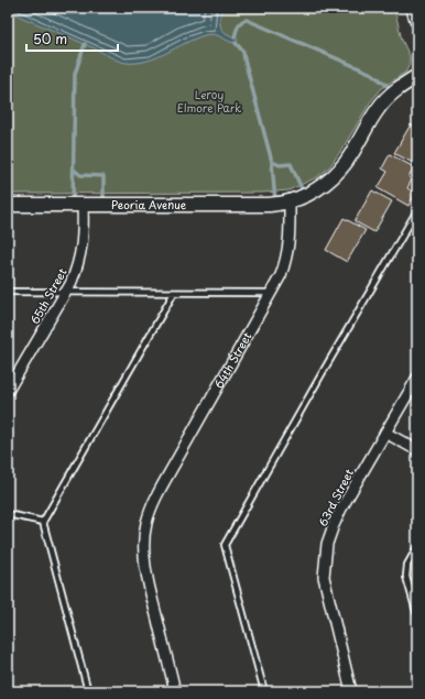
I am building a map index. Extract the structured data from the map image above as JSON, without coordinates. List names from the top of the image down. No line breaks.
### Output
{"streets":{"street":["Peoria Avenue","65th Street","64th Street","63rd Street"]},"crossings":[["Peoria Avenue","65th Street"],["Peoria Avenue","64th Street"]],"parks":["Leroy Elmore Park"],"scale_bar":"50 m"}
